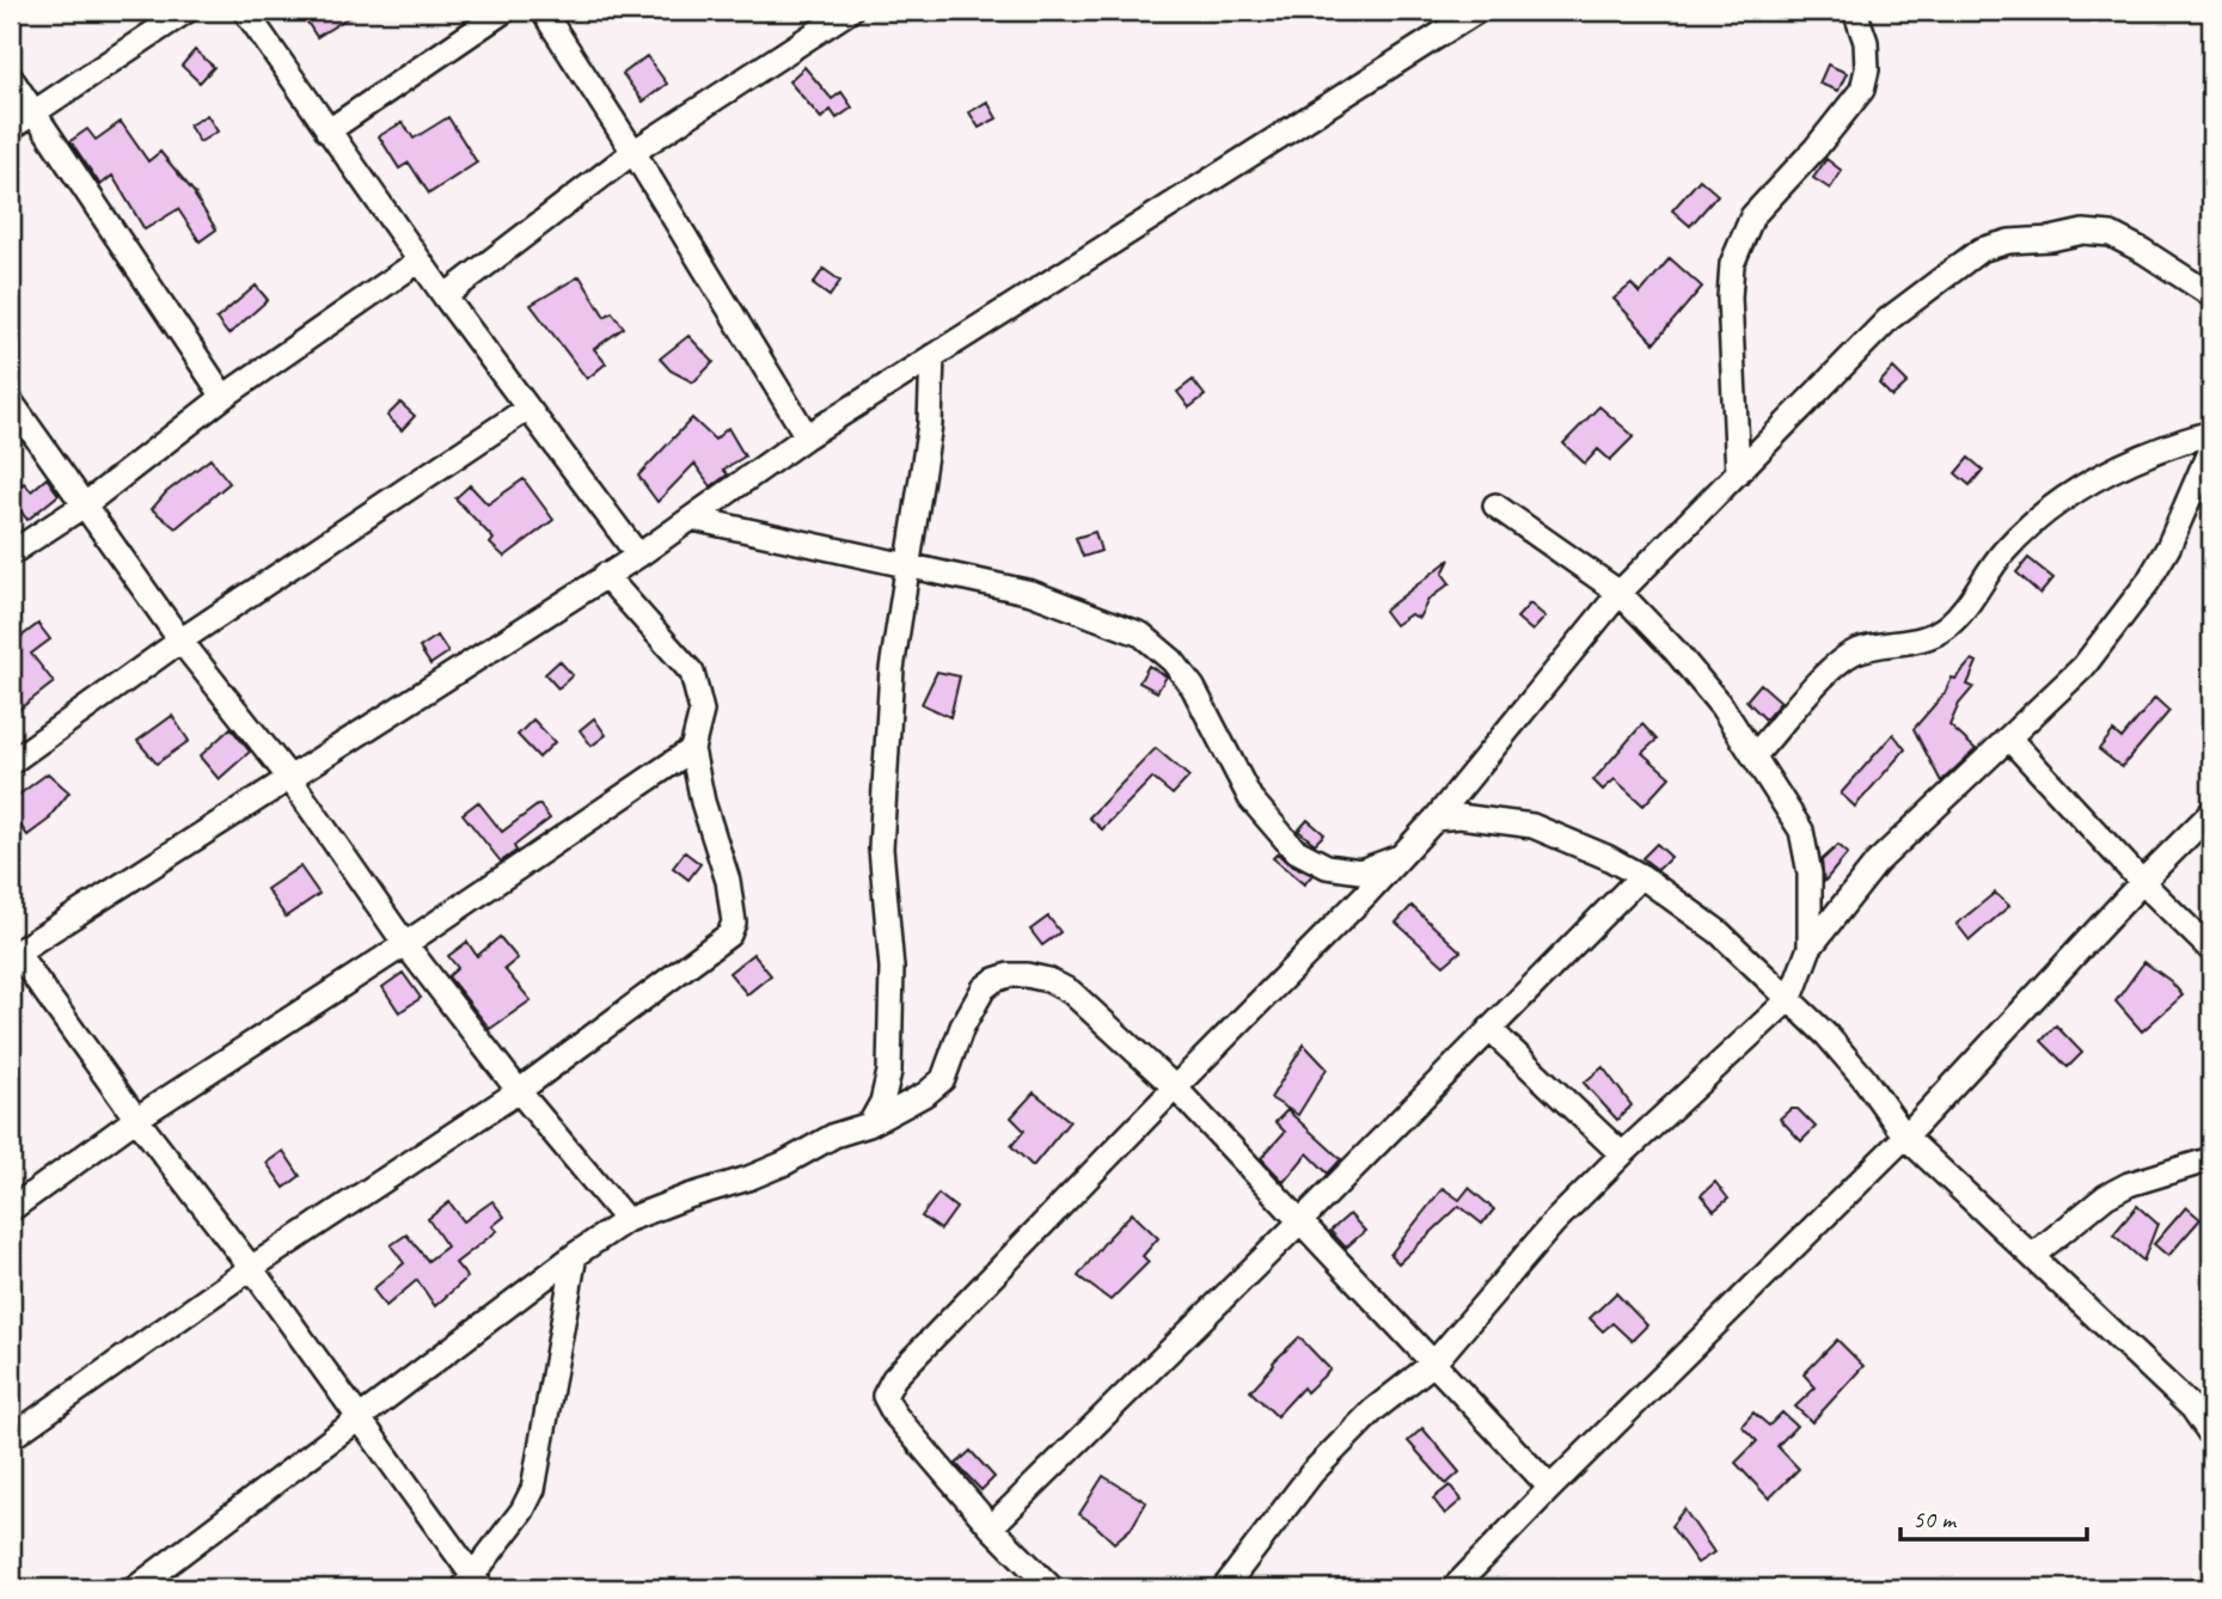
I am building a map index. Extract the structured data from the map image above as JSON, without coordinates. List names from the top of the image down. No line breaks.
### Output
{"scale_bar":"50 m"}
